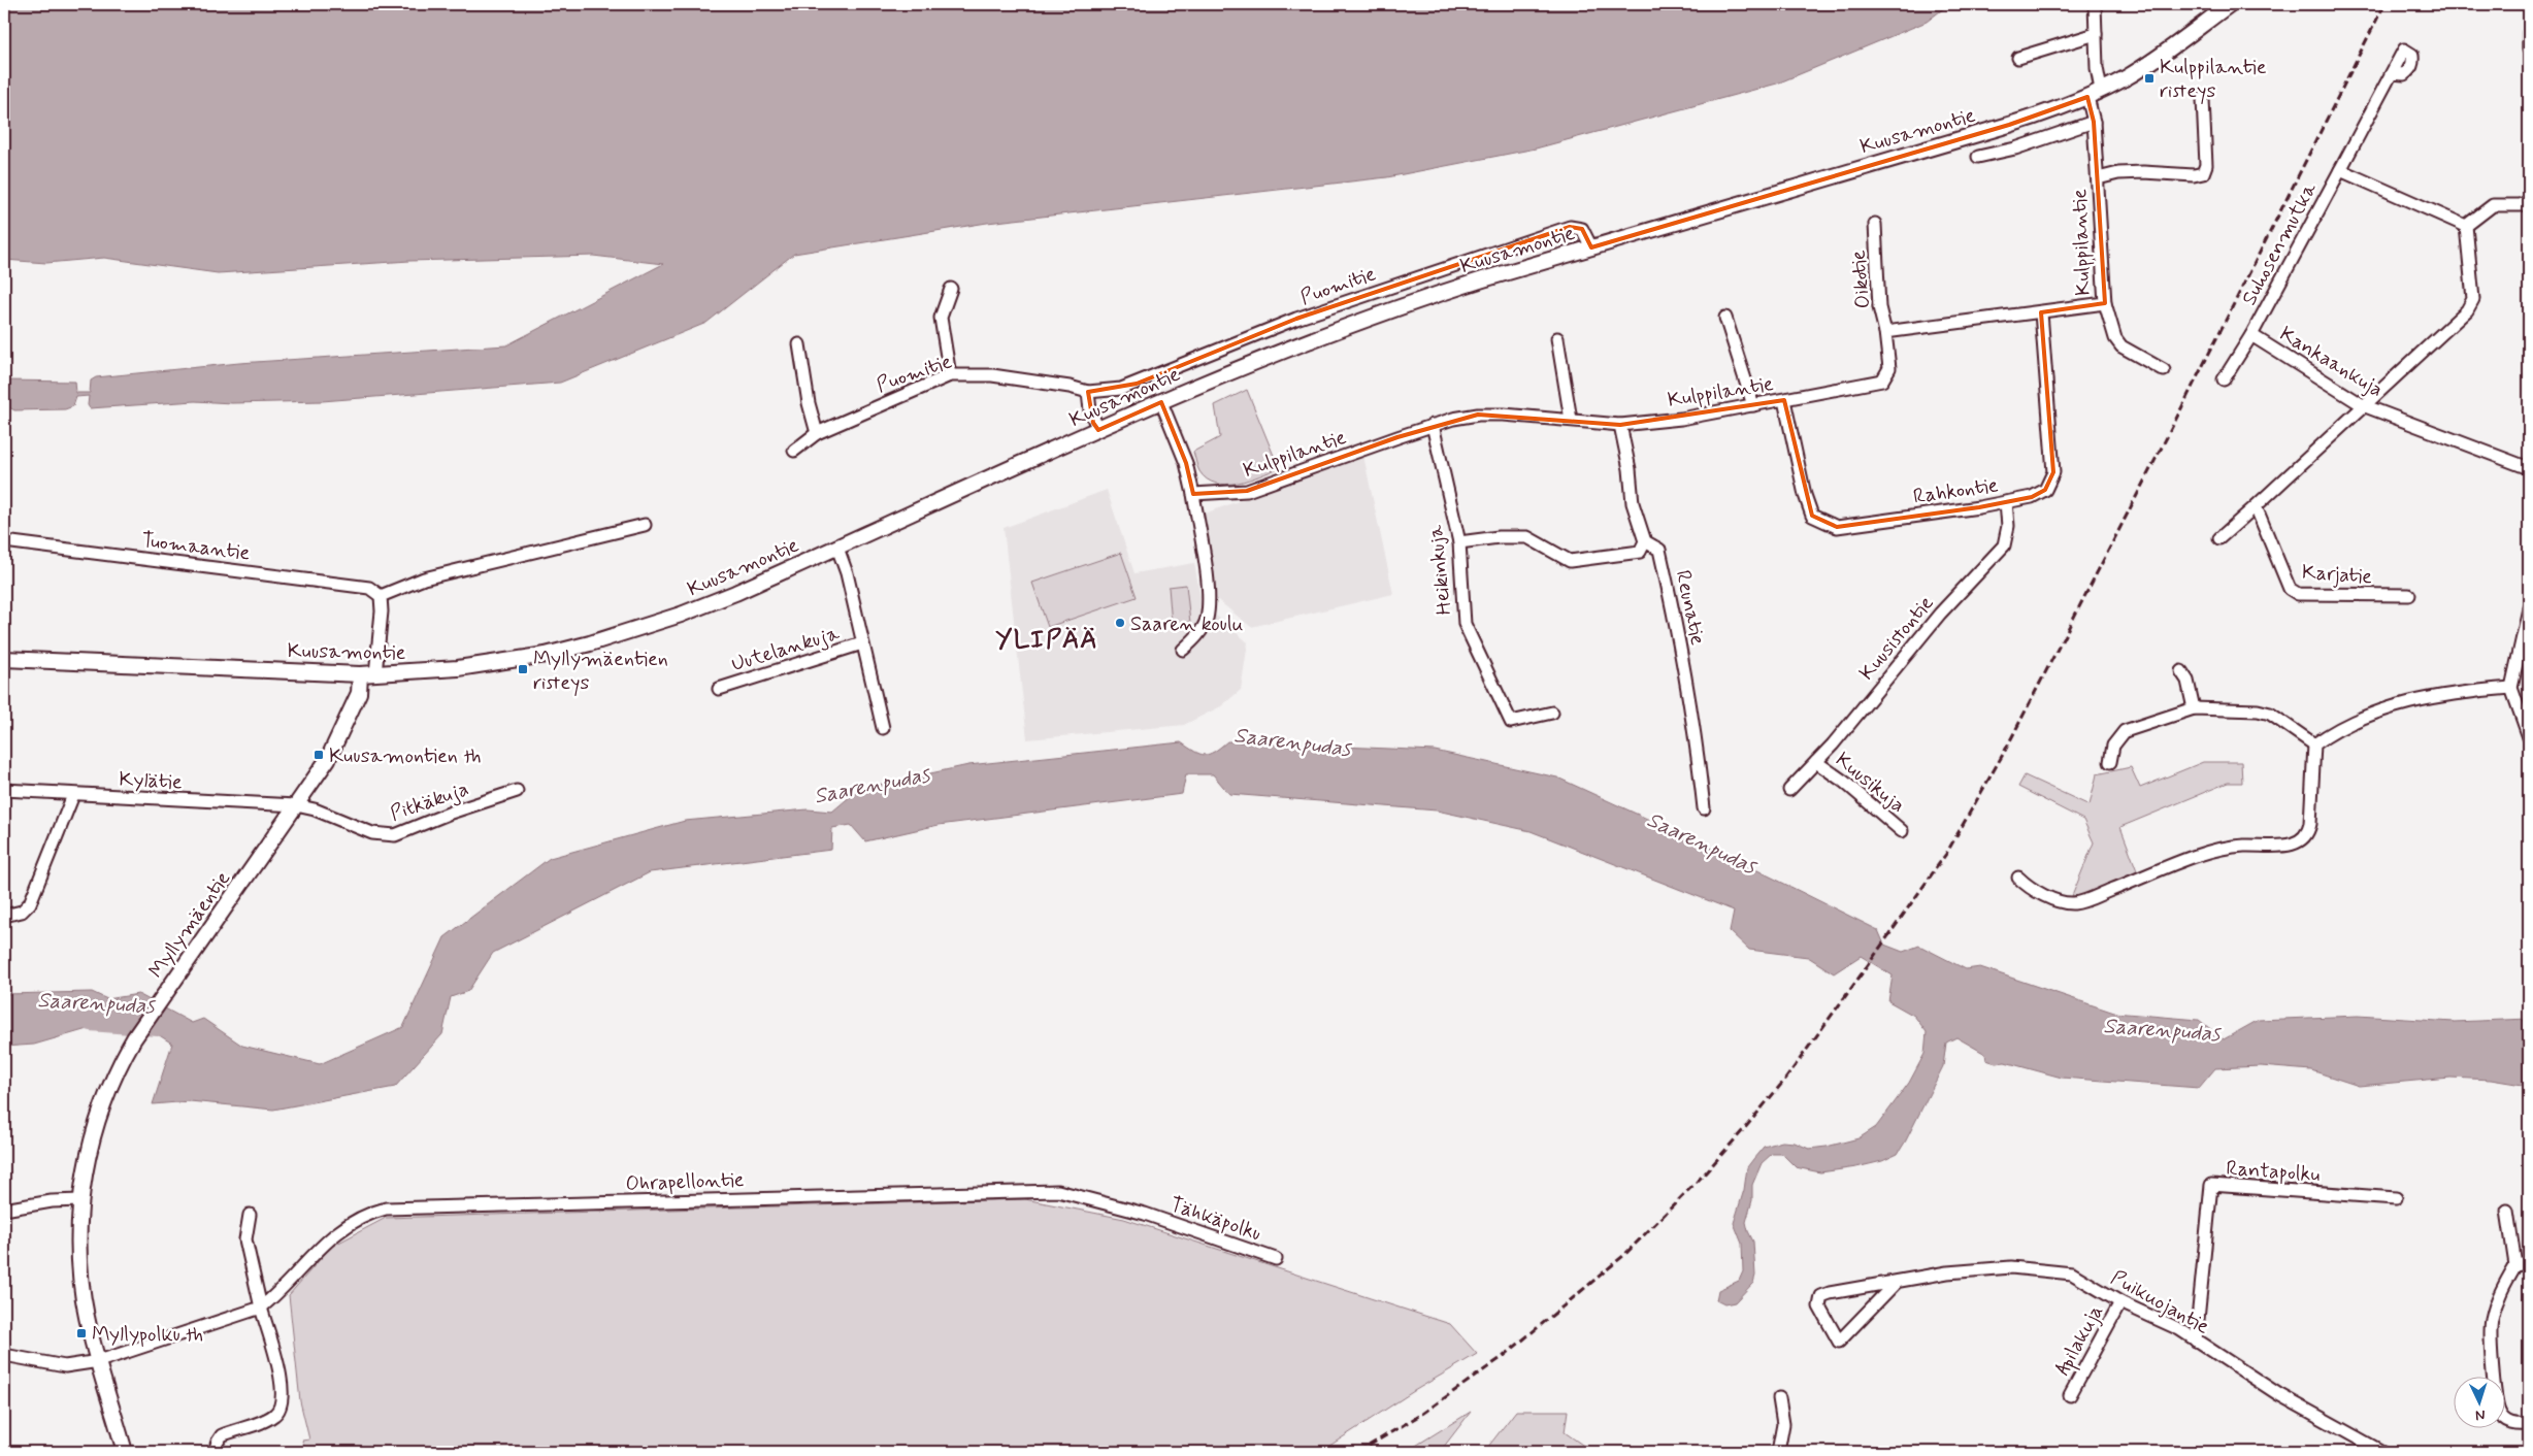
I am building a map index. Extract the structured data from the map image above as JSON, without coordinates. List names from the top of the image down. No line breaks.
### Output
{"streets":{"main road":["Kuusamontie","Myllymäentie"],"street":["Kulppilantie","Suhosenmutka","Oikotie","Puomitie","Kankaankuja","Rahkontie","Tuomaantie","Heikinkuja","Karjatie","Reunatie","Kuusistontie","Uutelankuja","Kylätie","Kuusikuja","Pitkäkuja","Rantapolku","Ohrapellontie","Tähkäpolku","Puikuojantie","Apilakuja"]},"crossings":[["Kuusamontie","Kulppilantie"],["Kuusamontie","Puomitie"],["Kuusamontie","Uutelankuja"],["Kuusamontie","Myllymäentie"],["Kulppilantie","Oikotie"],["Kulppilantie","Rahkontie"],["Kulppilantie","Heikinkuja"],["Kulppilantie","Reunatie"],["Suhosenmutka","Kankaankuja"],["Rahkontie","Kuusistontie"],["Kuusistontie","Kuusikuja"],["Kylätie","Pitkäkuja"],["Kylätie","Myllymäentie"],["Pitkäkuja","Myllymäentie"],["Rantapolku","Puikuojantie"],["Ohrapellontie","Tähkäpolku"],["Puikuojantie","Apilakuja"]],"districts":["YLIPÄÄ"],"water":["Saarenpudas"],"places":{"transit":["Kulppilantie risteys","Myllymäentien risteys","Kuusamontien th","Myllypolku th"],"other":["Saaren koulu"]},"north":"bottom"}
